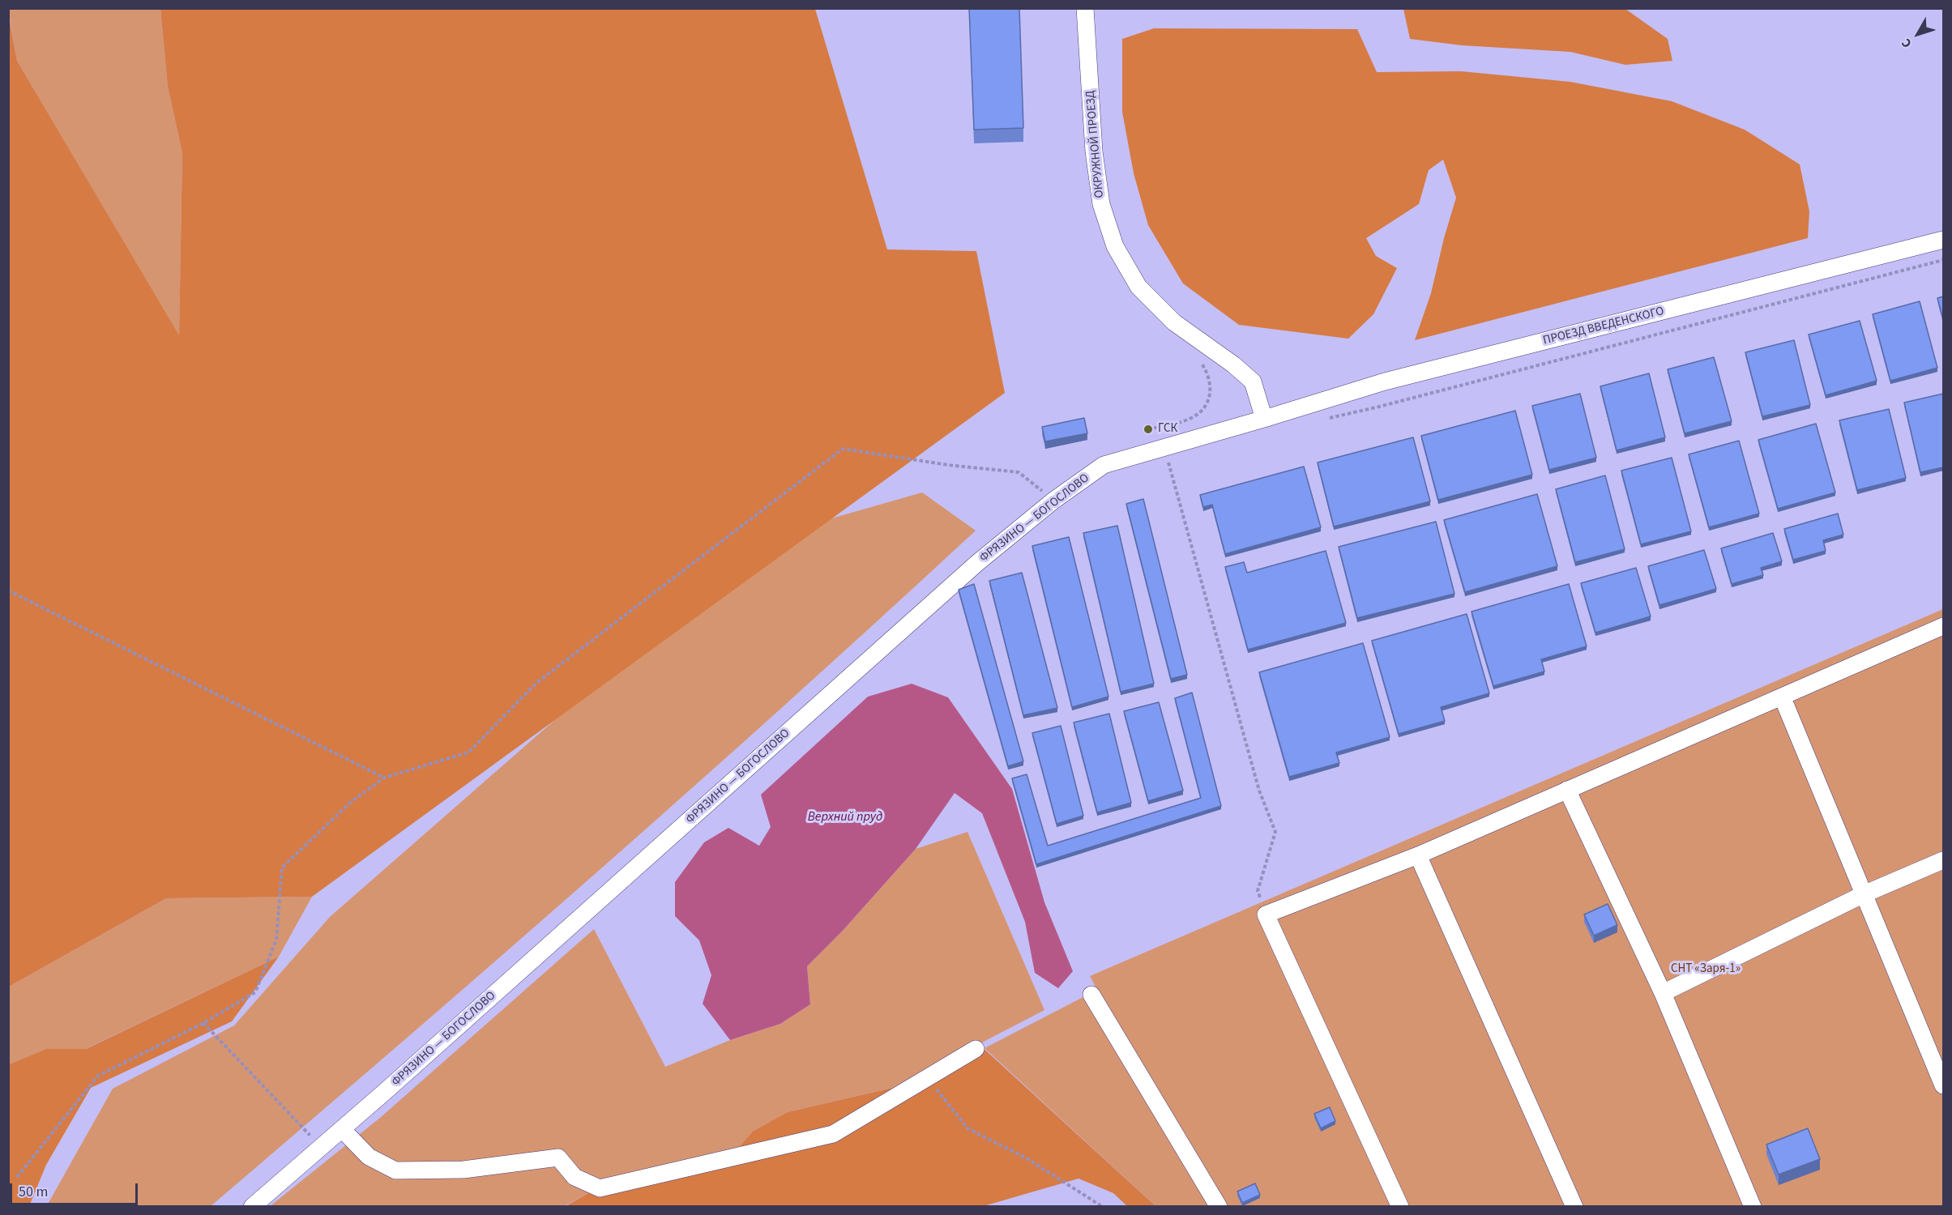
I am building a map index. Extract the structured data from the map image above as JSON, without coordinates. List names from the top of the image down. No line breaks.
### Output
{"streets":{"street":["ОКРУЖНОЙ ПРОЕЗД","ПРОЕЗД ВВЕДЕНСКОГО","ФРЯЗИНО — БОГОСЛОВО"]},"crossings":[["ОКРУЖНОЙ ПРОЕЗД","ПРОЕЗД ВВЕДЕНСКОГО"],["ОКРУЖНОЙ ПРОЕЗД","ФРЯЗИНО — БОГОСЛОВО"],["ПРОЕЗД ВВЕДЕНСКОГО","ФРЯЗИНО — БОГОСЛОВО"]],"water":["Верхний пруд"],"parks":["СНТ «Заря-1»"],"places":["ГСК"],"scale_bar":"50 m","north":"bottom left"}
